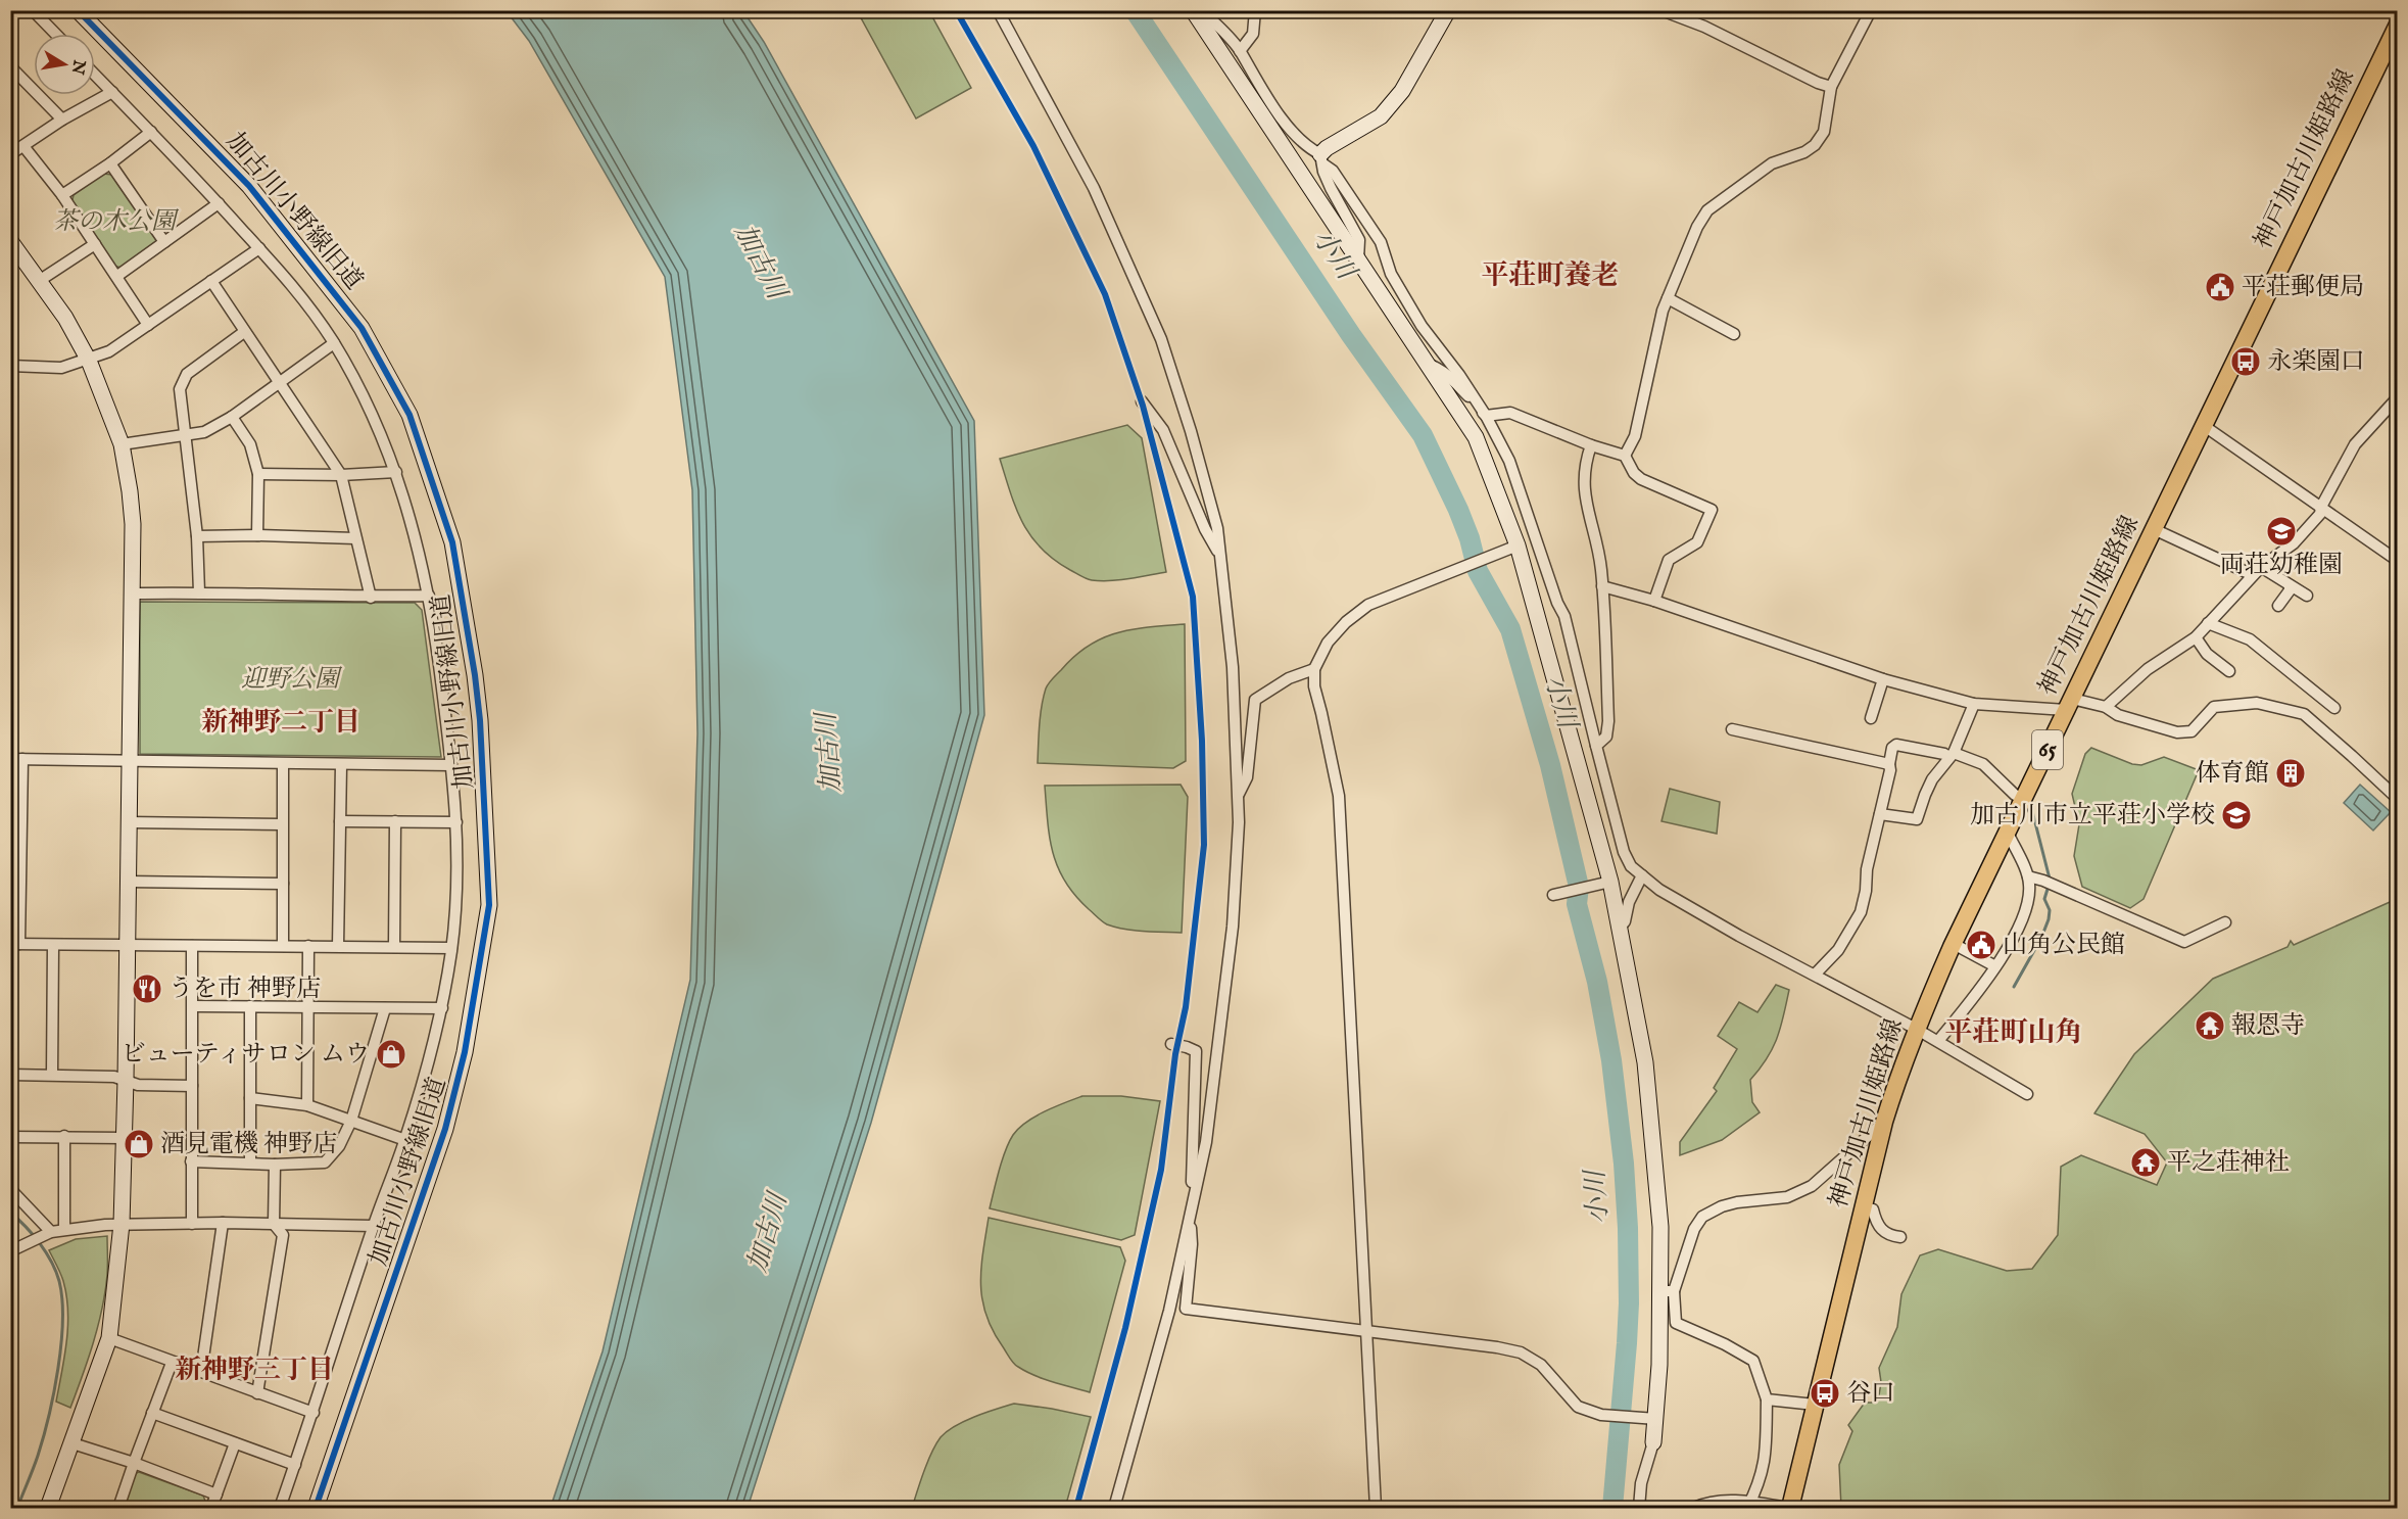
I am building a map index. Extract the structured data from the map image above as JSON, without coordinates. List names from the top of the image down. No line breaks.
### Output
{"streets":{"main road":["神戸加古川姫路線","65"],"street":["加古川小野線旧道"]},"districts":["平荘町養老","新神野二丁目","平荘町山角","新神野三丁目"],"water":["小川","加古川"],"parks":["茶の木公園","迎野公園"],"places":{"public building":["平荘郵便局","山角公民館"],"bus stop":["永楽園口","谷口"],"school or university":["両荘幼稚園","加古川市立平荘小学校"],"building":["体育館"],"restaurant":["うを市 神野店"],"temple":["報恩寺","平之荘神社"],"shop":["ビューティサロン ムウ","酒見電機 神野店"]},"north":"right"}
